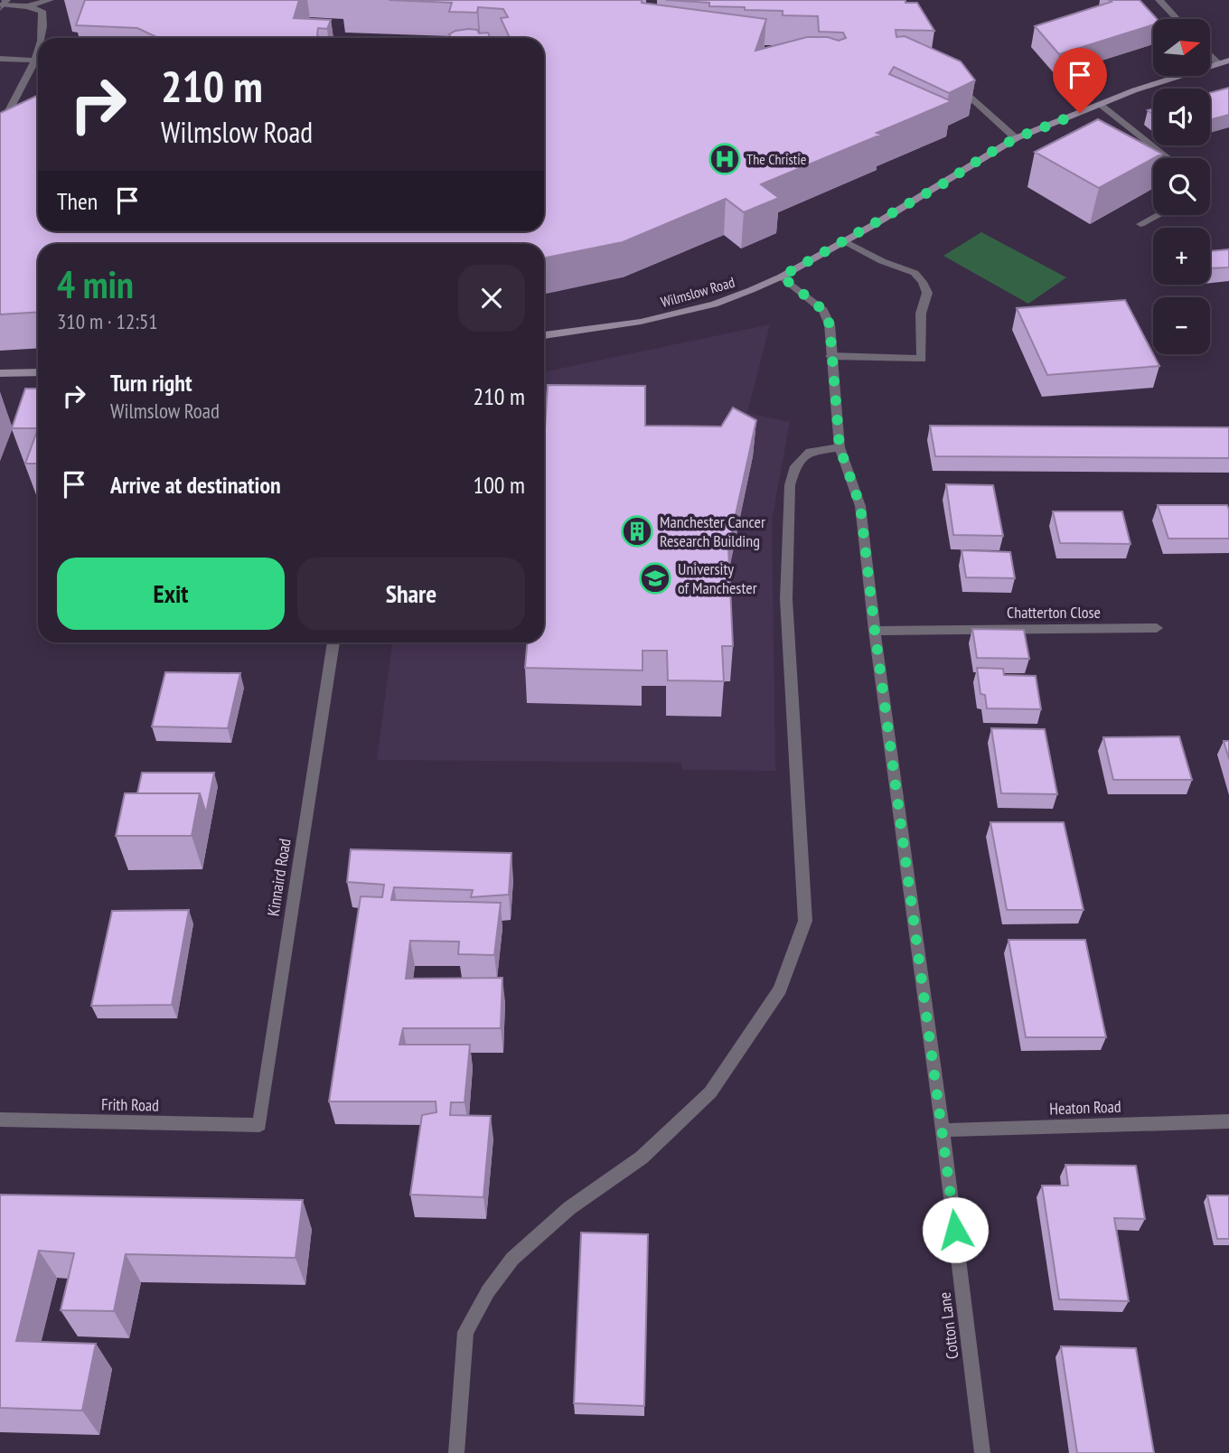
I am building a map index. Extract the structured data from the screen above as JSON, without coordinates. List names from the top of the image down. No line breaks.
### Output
{"streets":{"main road":["Wilmslow Road"],"street":["Chatterton Close","Kinnaird Road","Frith Road","Heaton Road","Cotton Lane"]},"crossings":[["Wilmslow Road","Cotton Lane"],["Chatterton Close","Cotton Lane"],["Kinnaird Road","Frith Road"],["Heaton Road","Cotton Lane"]],"places":{"hospital":["The Christie"],"building":["Manchester Cancer Research Building"],"school or university":["University of Manchester"]},"north":"right","page":{"map_buttons":["+","−"],"turn":["210 m","Wilmslow Road"],"then":"Then","heading":["4 min","310 m · 12:51"],"list":[{"name":"Turn right","note":"Wilmslow Road","value":"210 m"},{"name":"Arrive at destination","value":"100 m"}],"buttons":["Exit","Share"]}}
